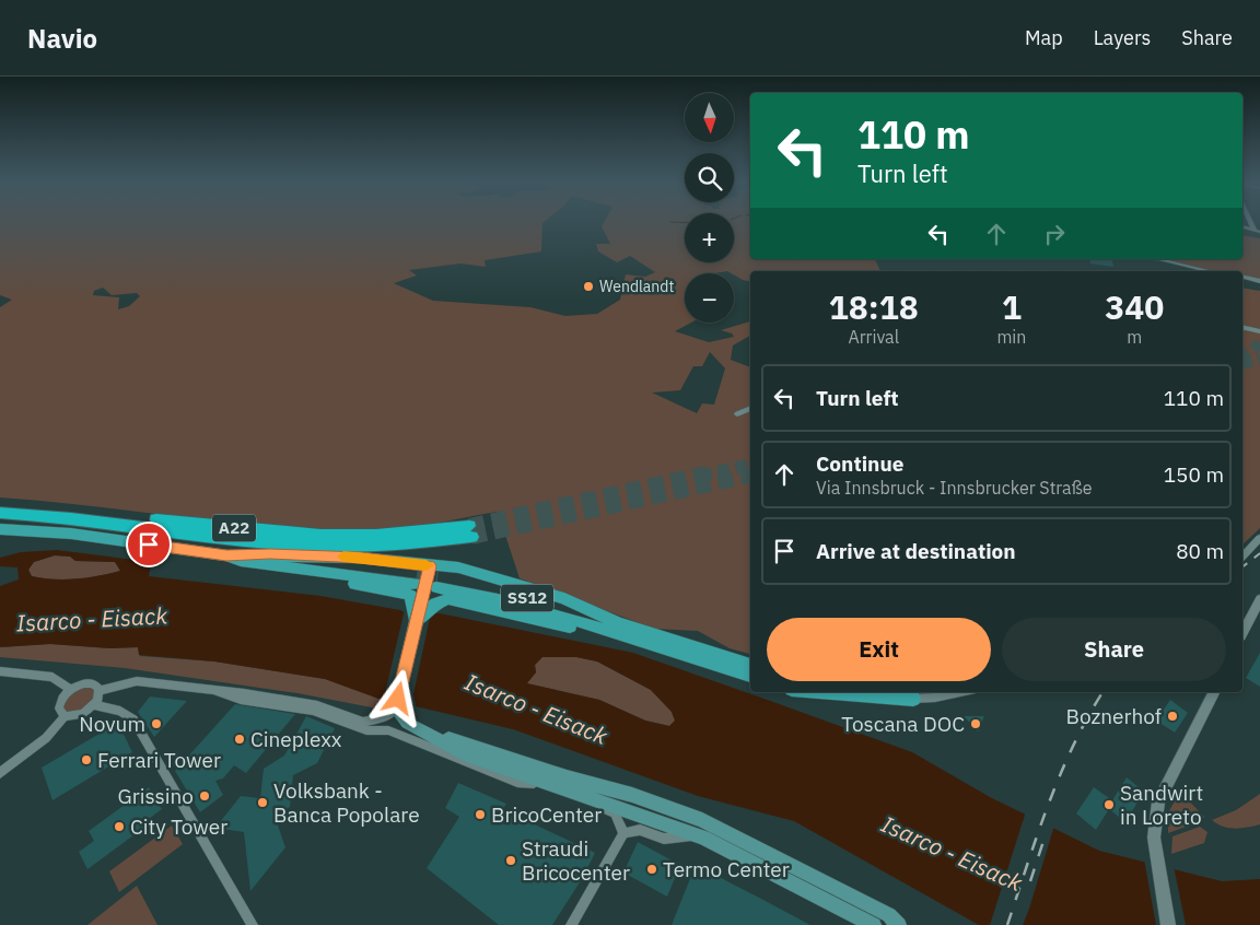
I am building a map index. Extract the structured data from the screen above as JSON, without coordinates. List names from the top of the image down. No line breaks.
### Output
{"streets":{"highway":["A22"],"main road":["SS12"]},"water":["Isarco - Eisack"],"places":["Wendlandt","Boznerhof","Novum","Toscana DOC","Cineplexx","Ferrari Tower","Grissino","Volksbank - Banca Popolare","Sandwirt in Loreto","BricoCenter","City Tower","Straudi Bricocenter","Termo Center"],"north":"bottom","page":{"header":"Navio","nav":["Map","Layers","Share"],"map_buttons":["+","−"],"turn":["110 m","Turn left"],"eta":["18:18","Arrival","1","min","340","m"],"list":[{"name":"Turn left","value":"110 m"},{"name":"Continue","note":"Via Innsbruck - Innsbrucker Straße","value":"150 m"},{"name":"Arrive at destination","value":"80 m"}],"buttons":["Exit","Share"]}}
